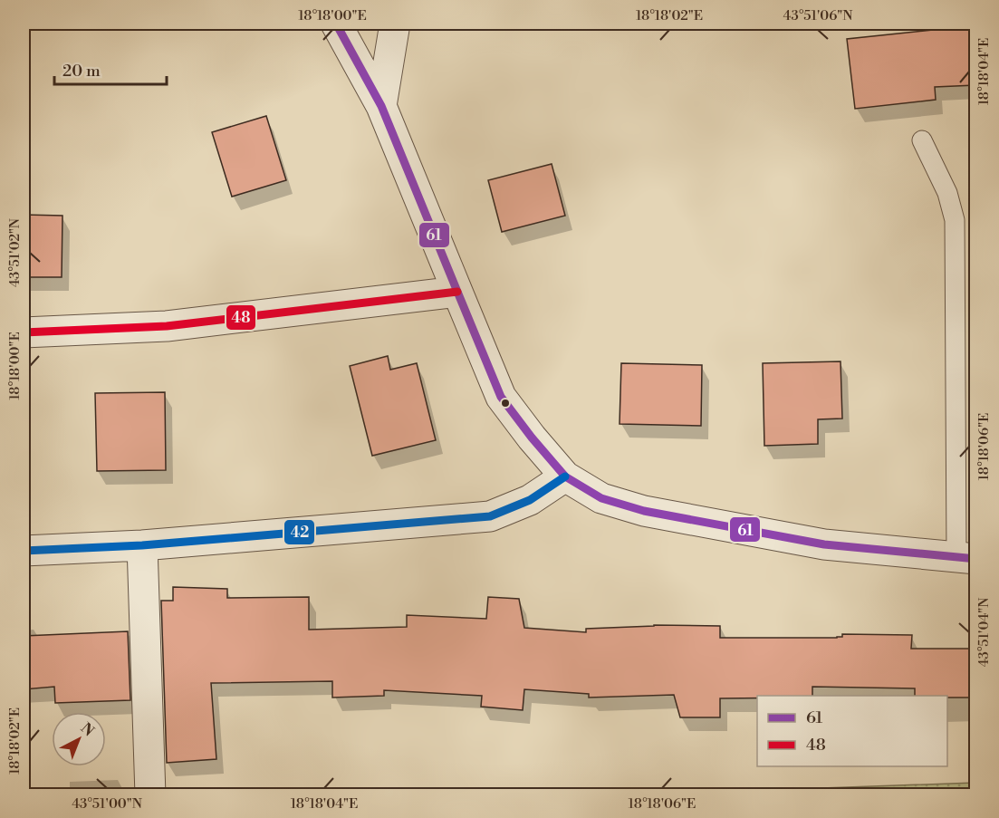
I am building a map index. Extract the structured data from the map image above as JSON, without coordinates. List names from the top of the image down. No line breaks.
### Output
{"lines":["transit line 61","transit line 48","transit line 42"],"legend":["61","48"],"scale_bar":"20 m","north":"top right","coordinates":["18°18'00\"E","18°18'02\"E","43°51'06\"N","18°18'04\"E","43°51'02\"N","18°18'06\"E","43°51'04\"N","43°51'00\"N"]}
